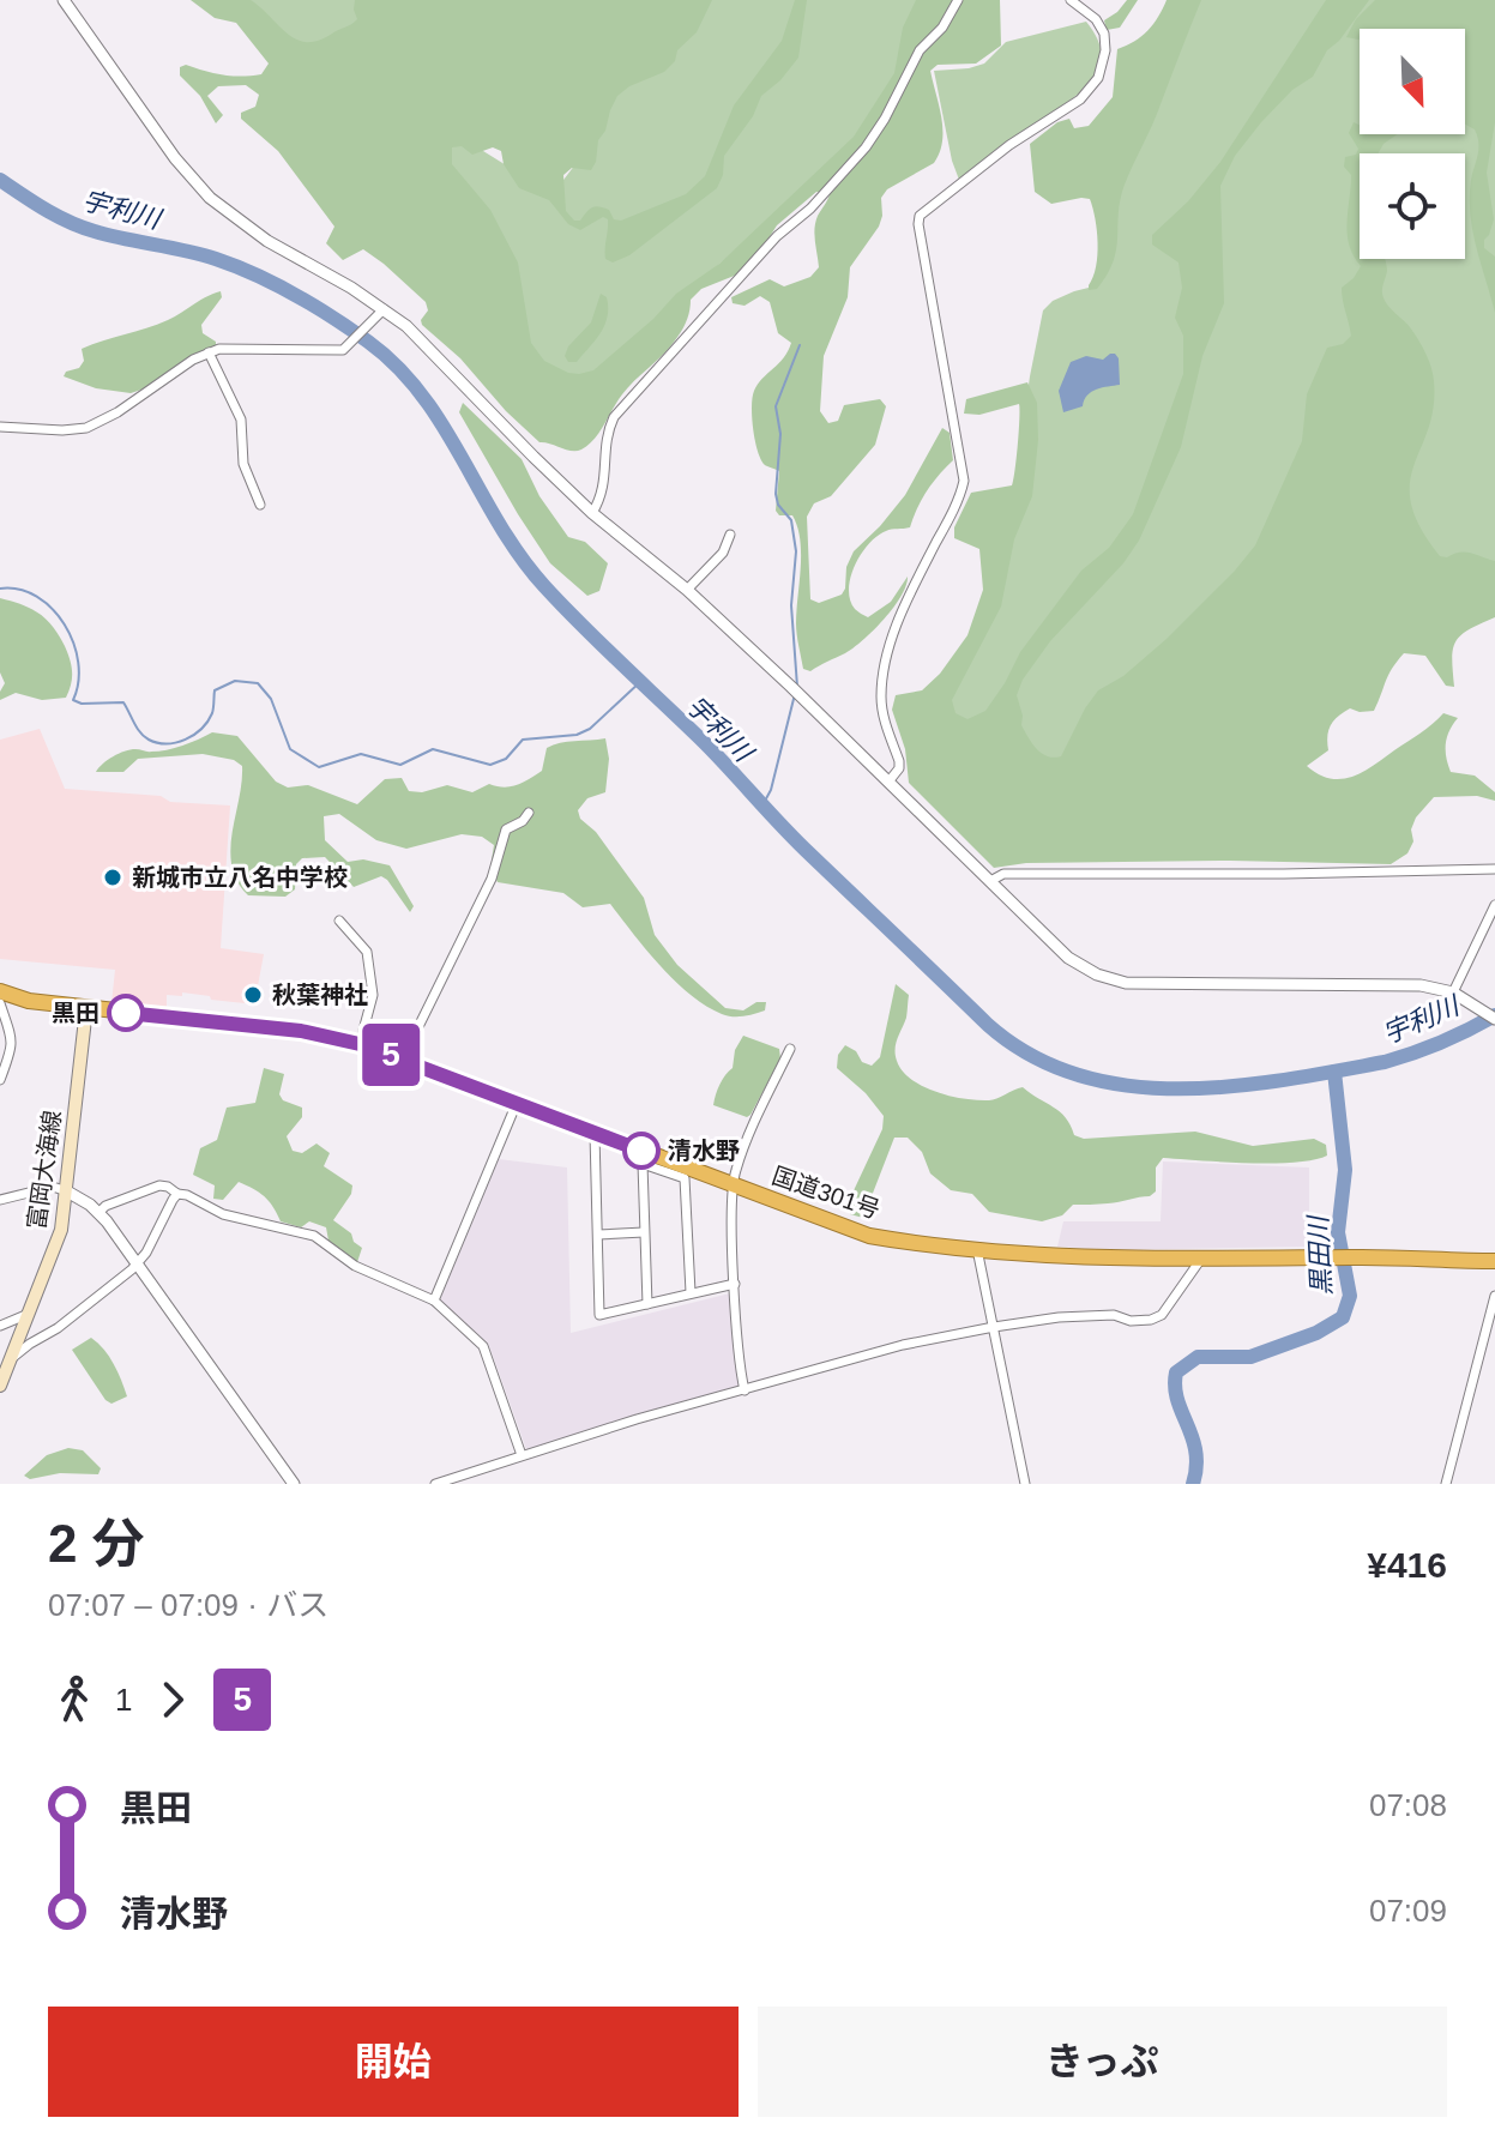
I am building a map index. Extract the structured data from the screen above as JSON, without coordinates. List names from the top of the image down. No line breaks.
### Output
{"streets":{"highway":["国道301号"],"main road":["富岡大海線"]},"crossings":[["富岡大海線","国道301号"]],"water":["宇利川","黒田川"],"places":["新城市立八名中学校","秋葉神社","黒田","清水野"],"lines":["bus line 5"],"north":"bottom right","page":{"on_map":"5","heading":["2 分","07:07 – 07:09 · バス","¥416"],"legs":["1","5"],"list":[{"name":"黒田","value":"07:08"},{"name":"清水野","value":"07:09"}],"buttons":["開始","きっぷ"]}}
